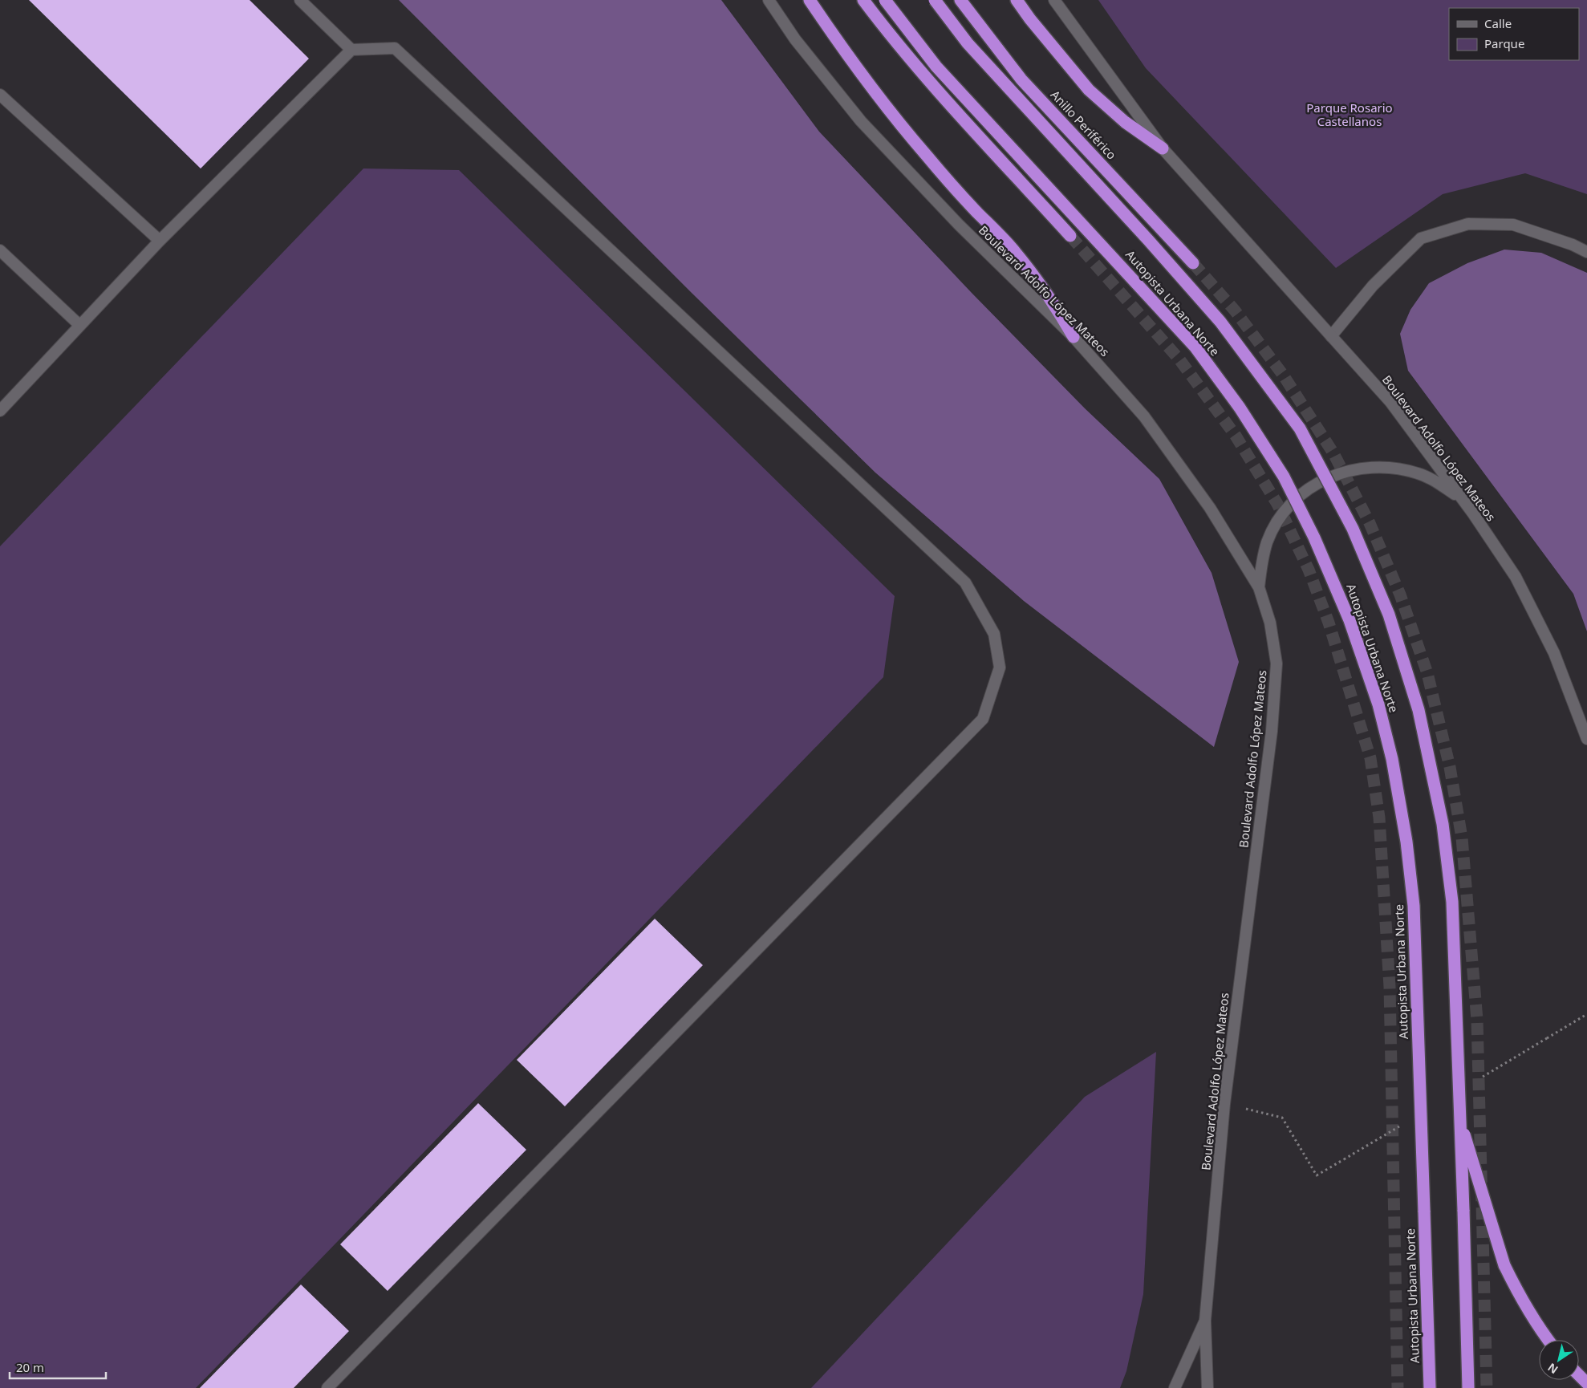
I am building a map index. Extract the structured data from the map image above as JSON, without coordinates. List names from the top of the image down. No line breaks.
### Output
{"streets":{"highway":["Anillo Periférico","Autopista Urbana Norte"],"main road":["Boulevard Adolfo López Mateos"]},"parks":["Parque Rosario Castellanos"],"legend":["Calle","Parque"],"scale_bar":"20 m","north":"bottom left"}
